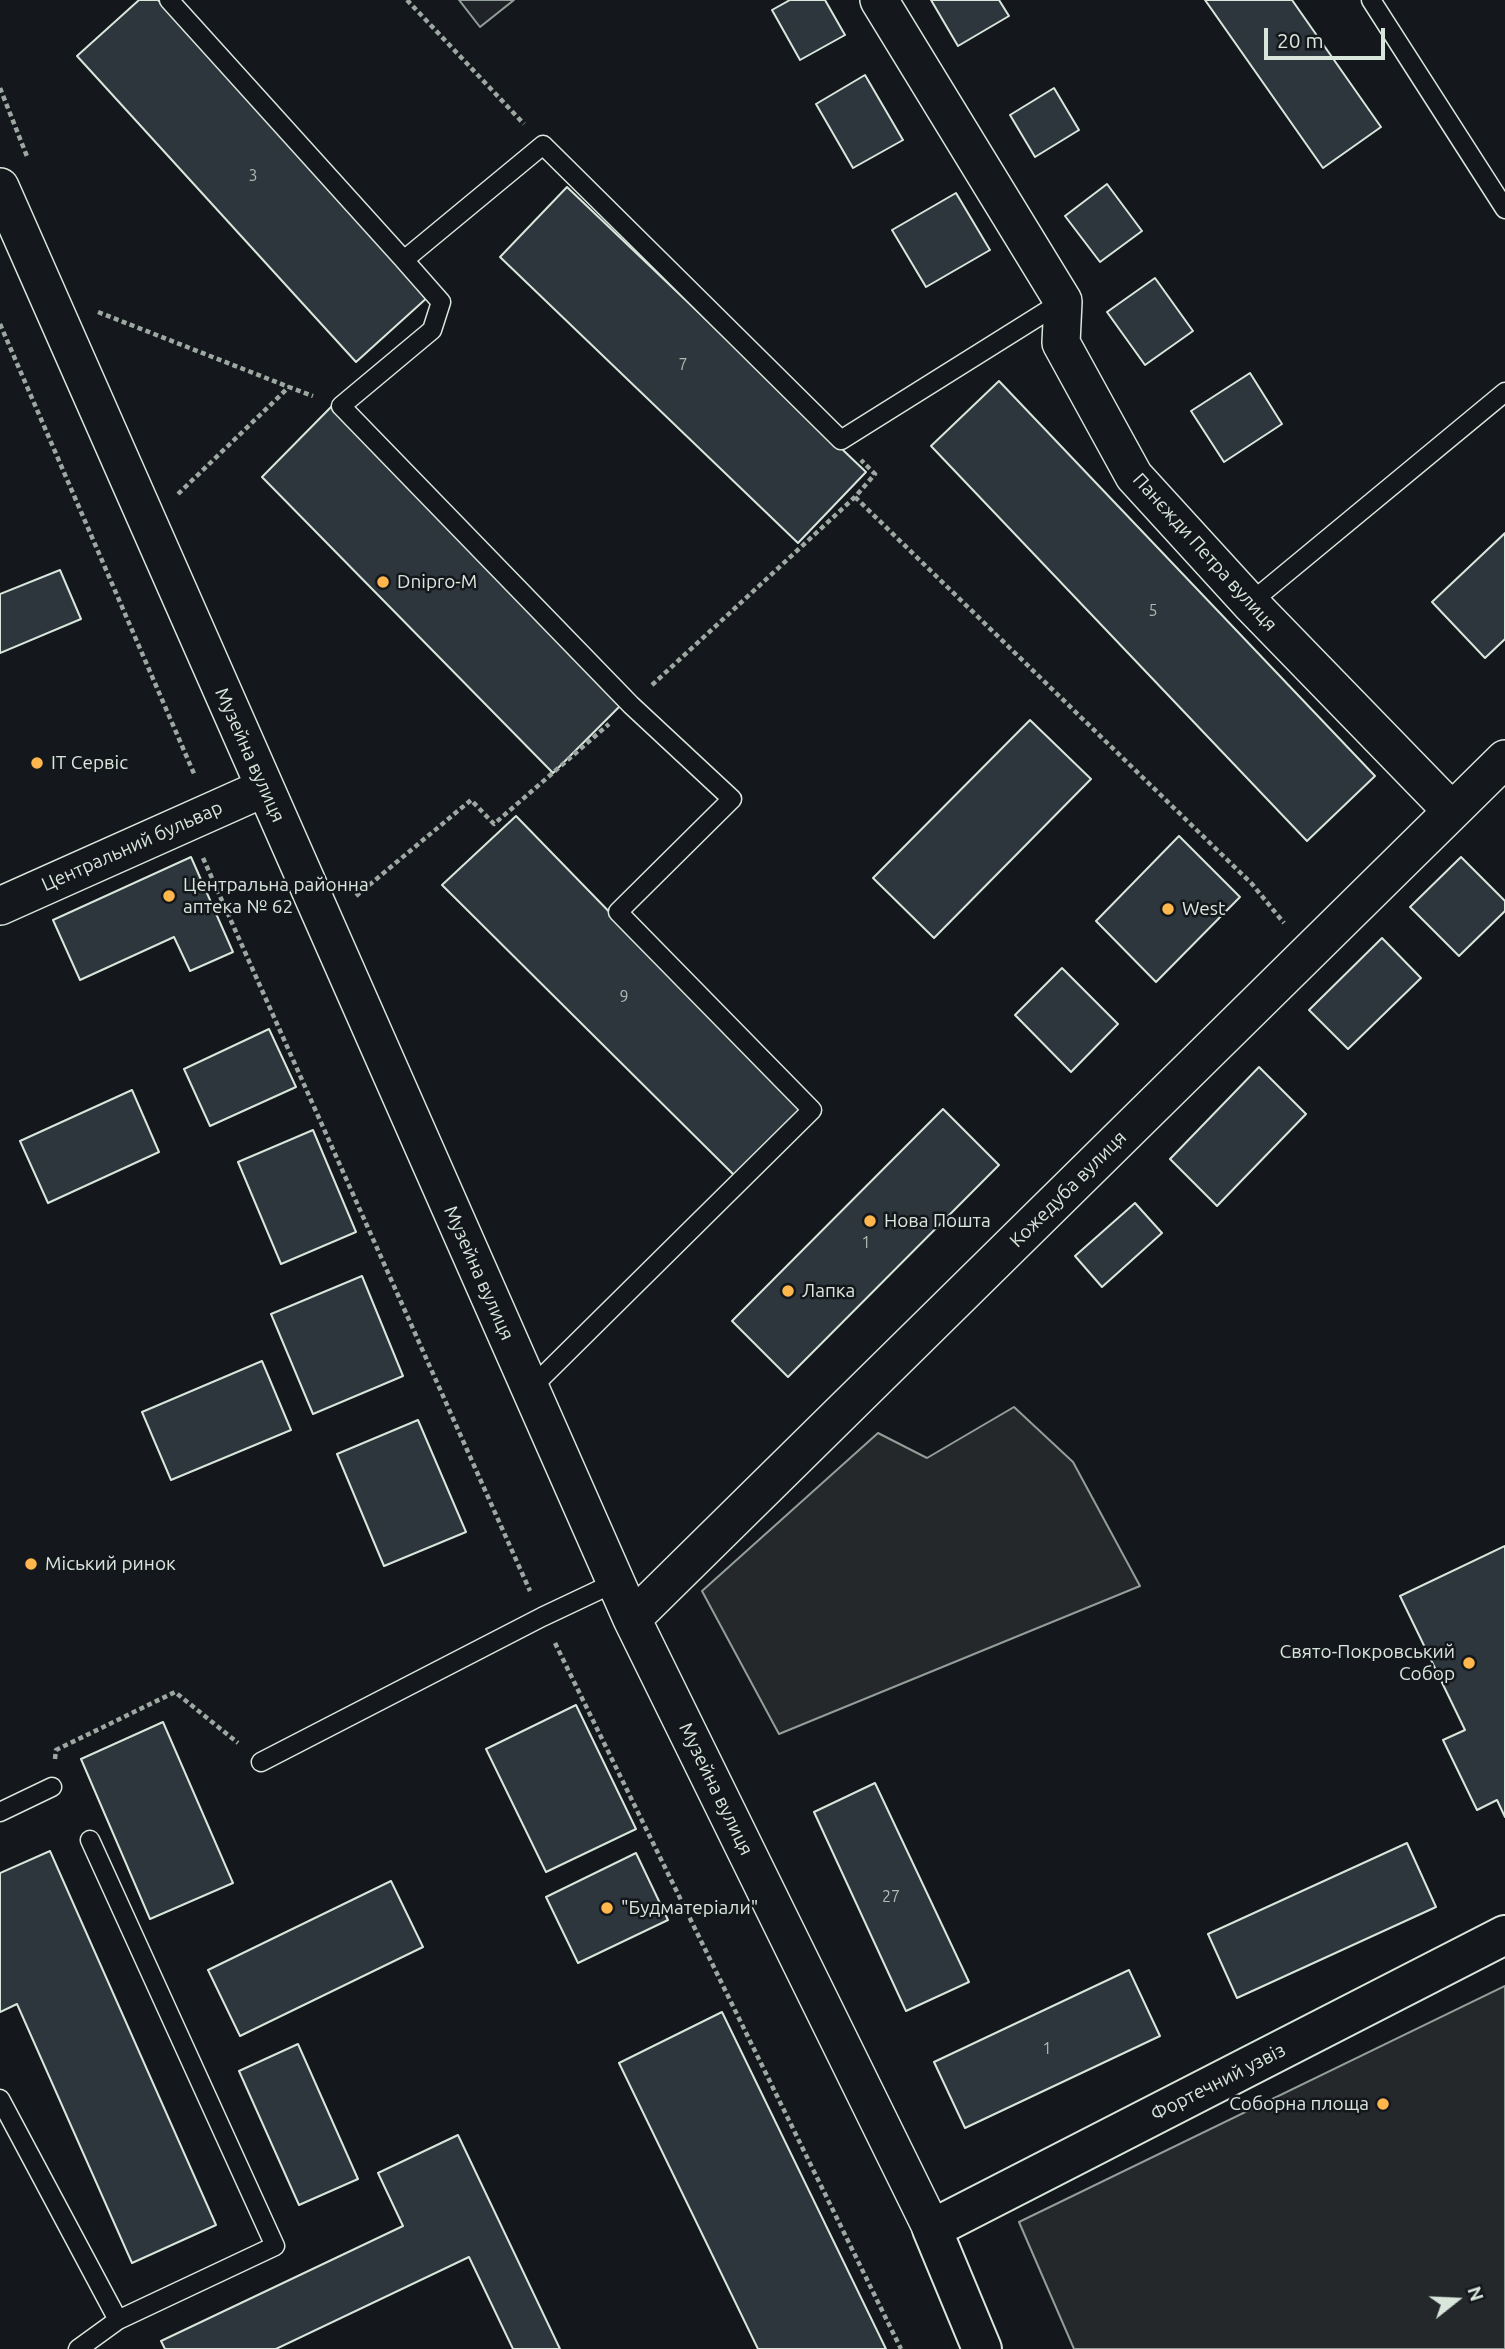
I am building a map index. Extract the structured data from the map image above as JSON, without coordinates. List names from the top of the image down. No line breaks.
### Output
{"streets":{"street":["Панєжди Петра вулиця","Музейна вулиця","Центральний бульвар","Кожедуба вулиця","Фортечний узвіз"]},"crossings":[["Панєжди Петра вулиця","Кожедуба вулиця"],["Музейна вулиця","Центральний бульвар"],["Музейна вулиця","Кожедуба вулиця"],["Музейна вулиця","Фортечний узвіз"]],"places":["Dnipro-M","IT Сервіс","Центральна районна аптека № 62","West","Нова Пошта","Лапка","Міський ринок","Свято-Покровський Собор","\"Будматеріали\"","Соборна площа"],"house_numbers":["3","7","5","9","1","27","1"],"scale_bar":"20 m","north":"right"}
